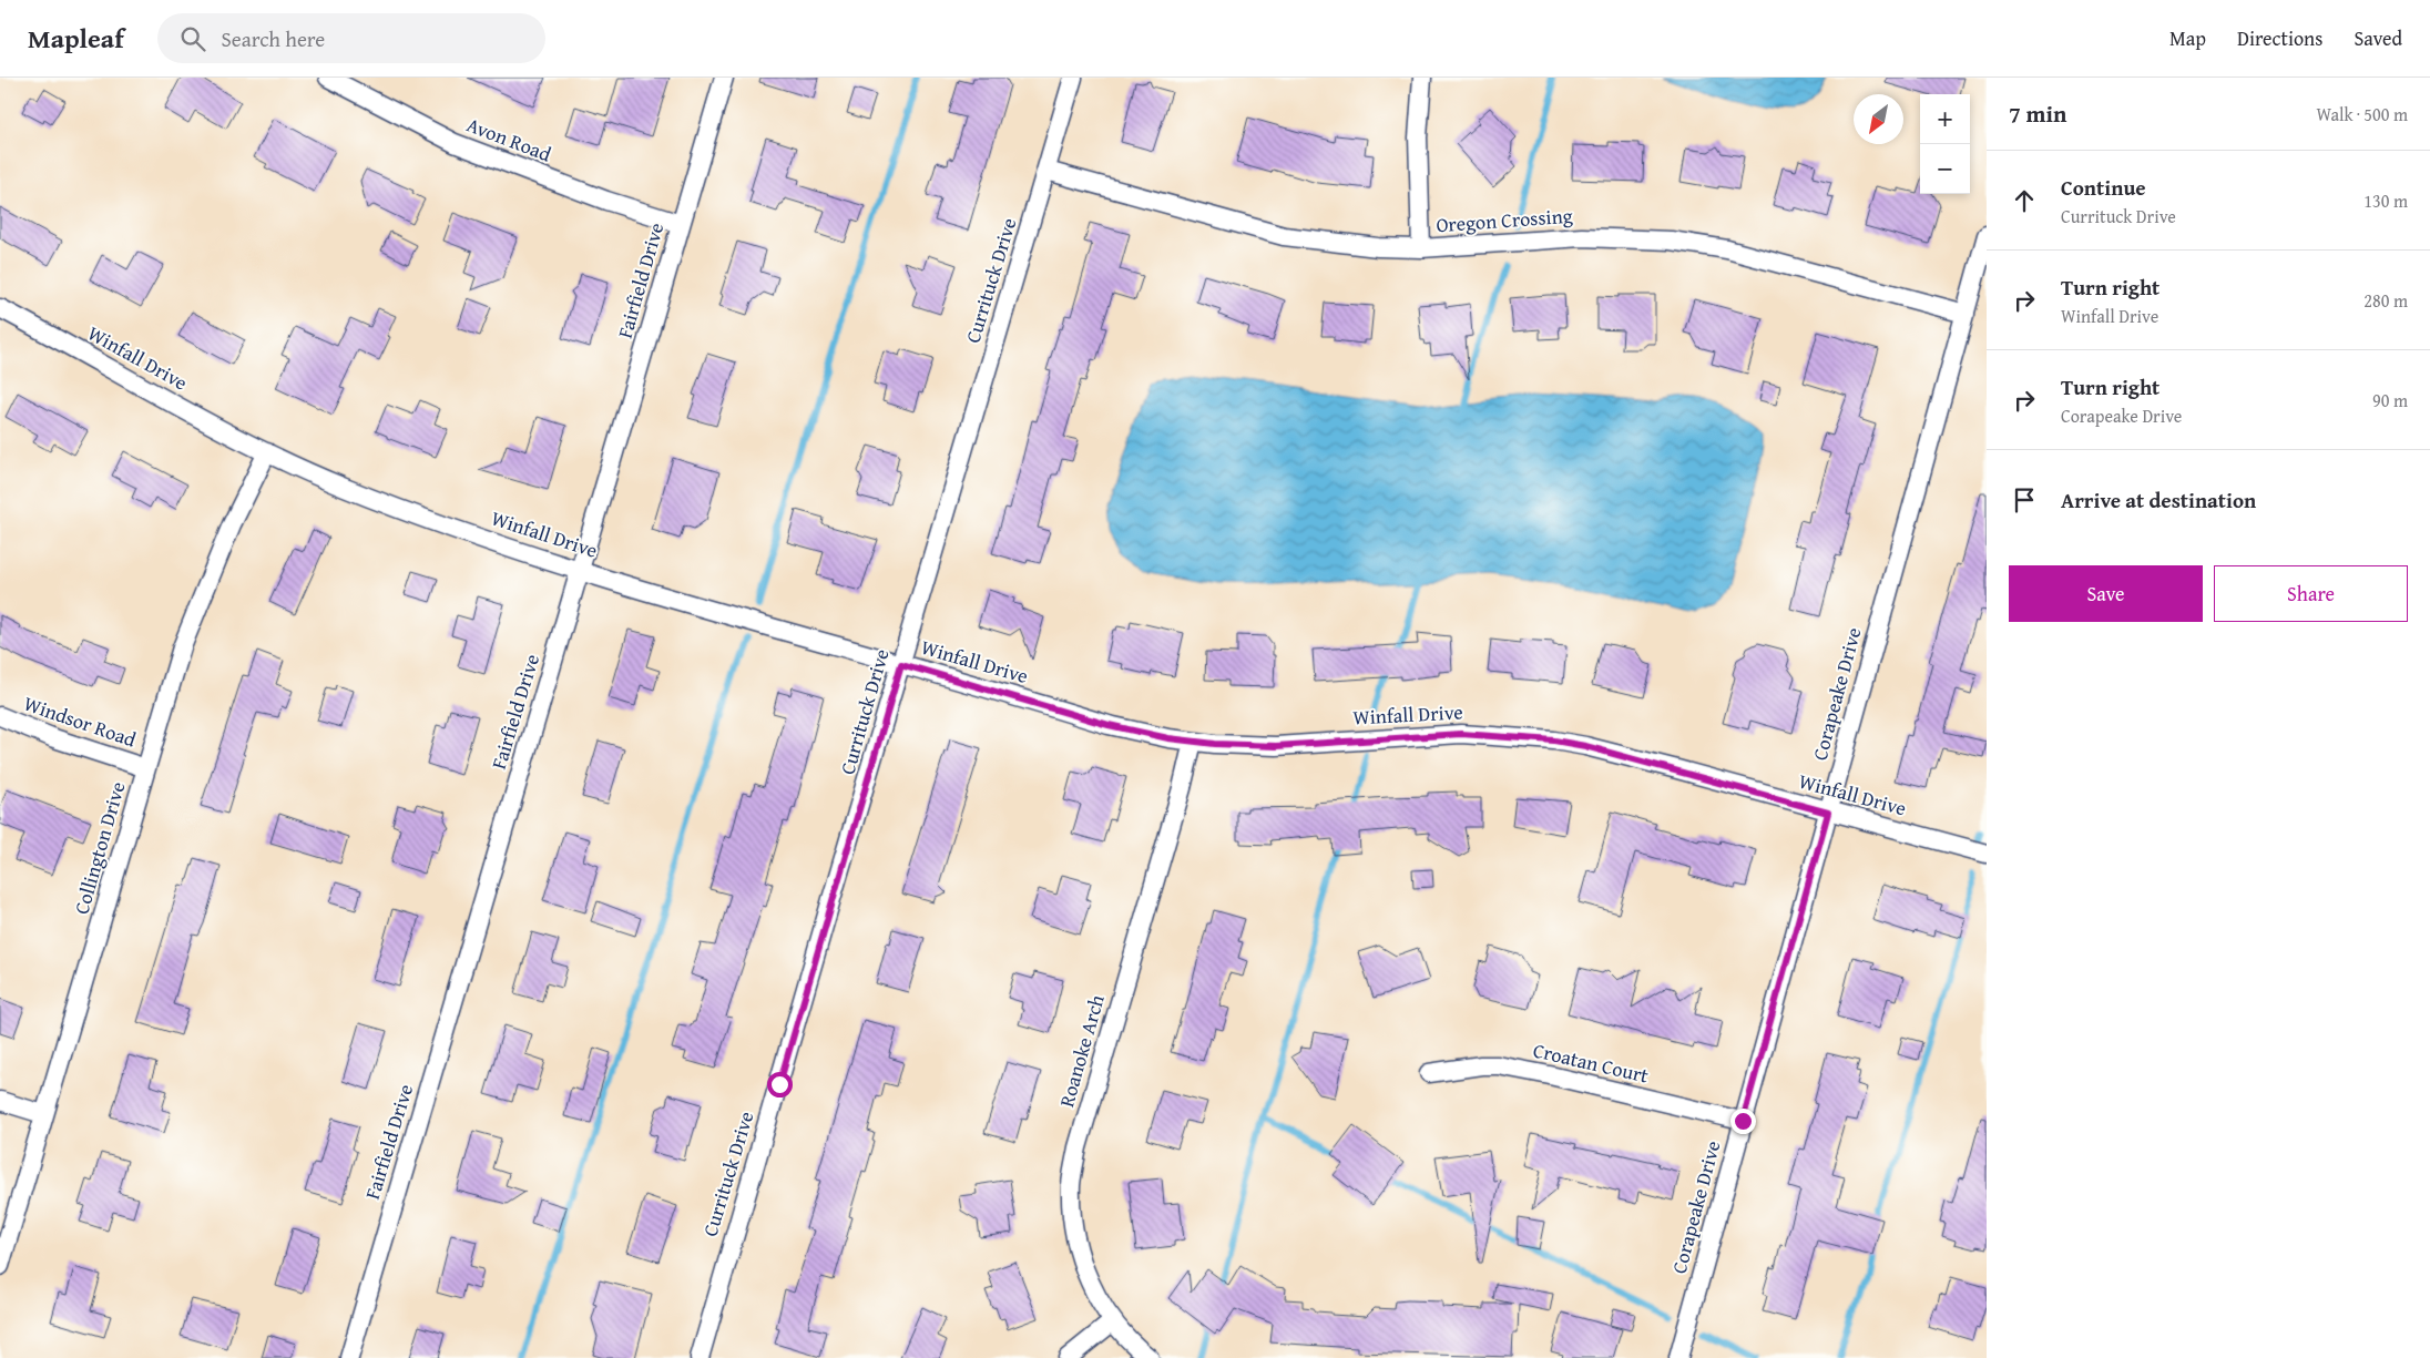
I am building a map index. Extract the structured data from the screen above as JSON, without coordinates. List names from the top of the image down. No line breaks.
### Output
{"streets":{"street":["Avon Road","Oregon Crossing","Fairfield Drive","Currituck Drive","Winfall Drive","Corapeake Drive","Windsor Road","Collington Drive","Roanoke Arch","Croatan Court"]},"crossings":[["Avon Road","Fairfield Drive"],["Oregon Crossing","Currituck Drive"],["Oregon Crossing","Corapeake Drive"],["Fairfield Drive","Winfall Drive"],["Currituck Drive","Winfall Drive"],["Winfall Drive","Corapeake Drive"],["Winfall Drive","Collington Drive"],["Winfall Drive","Roanoke Arch"],["Corapeake Drive","Croatan Court"],["Windsor Road","Collington Drive"]],"north":"bottom left","page":{"header":"Mapleaf","search":"Search here","nav":["Map","Directions","Saved"],"heading":["7 min","Walk · 500 m"],"map_buttons":["+","−"],"list":[["Continue","Currituck Drive","130 m"],["Turn right","Winfall Drive","280 m"],["Turn right","Corapeake Drive","90 m"],"Arrive at destination"],"buttons":["Save","Share"]}}
